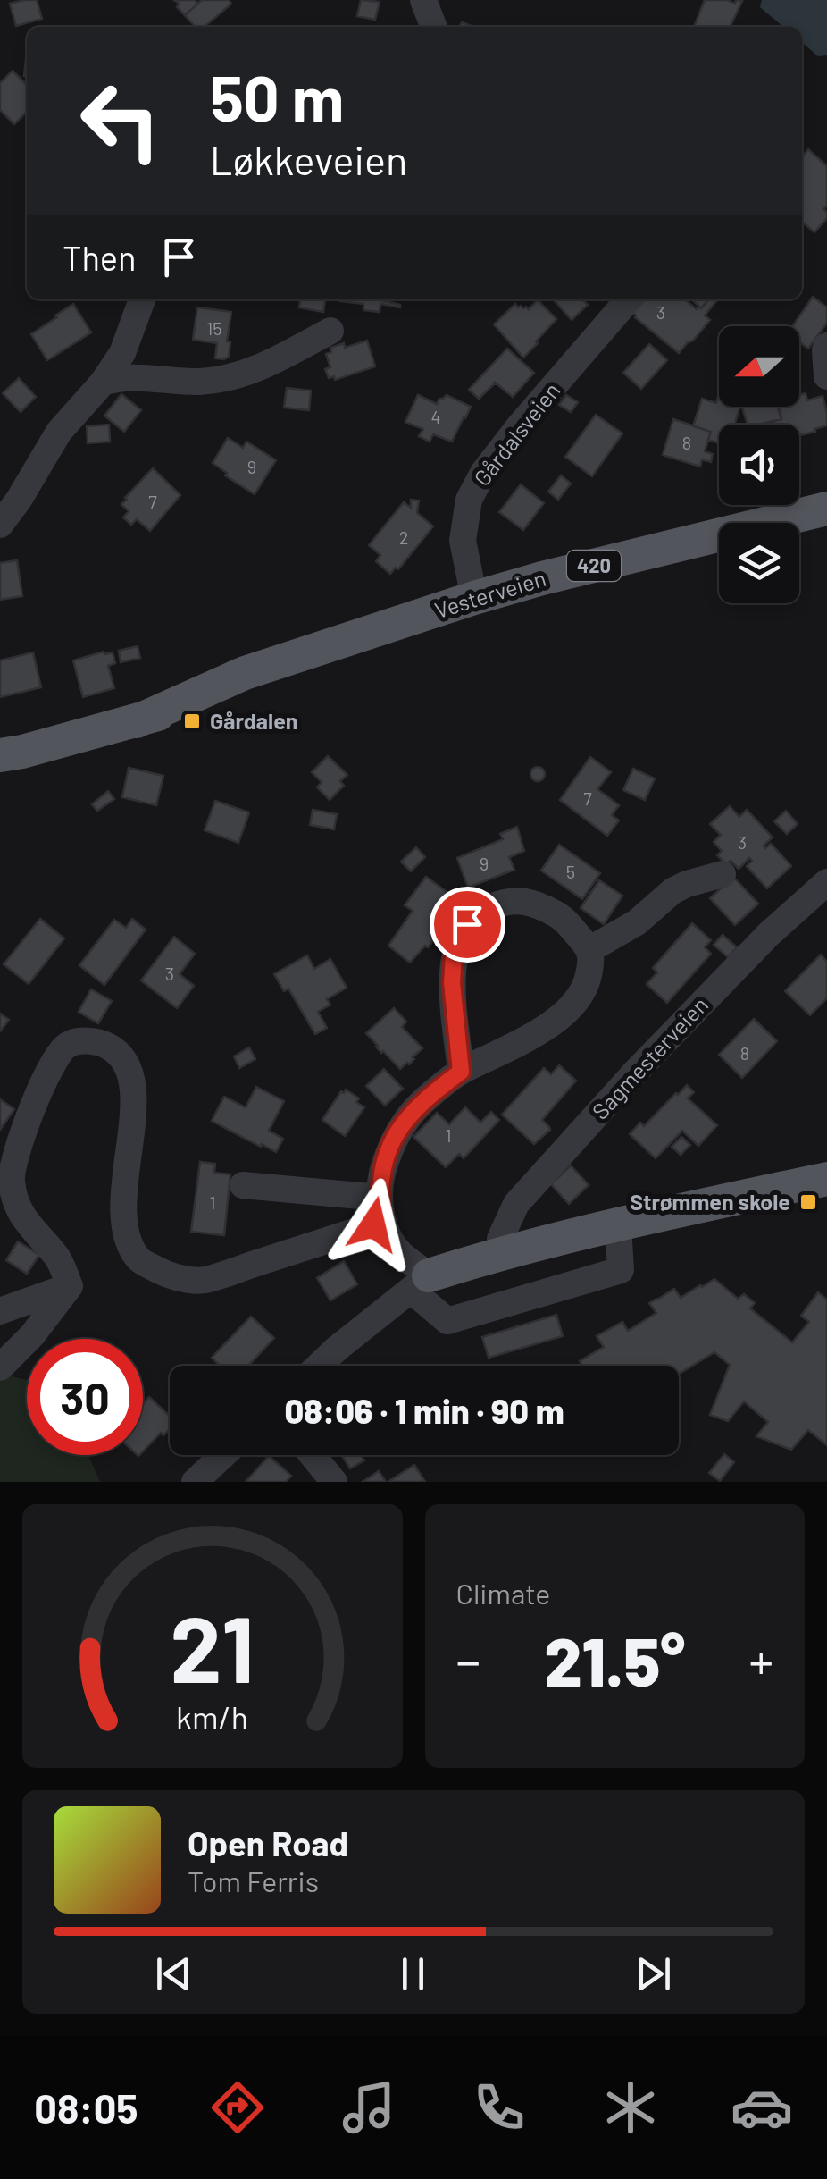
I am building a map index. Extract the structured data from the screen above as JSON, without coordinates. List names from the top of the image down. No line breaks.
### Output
{"streets":{"main road":["420","Vesterveien"],"street":["Gårdalsveien","Sagmesterveien"]},"crossings":[["Gårdalsveien","Vesterveien"]],"places":{"transit":["Gårdalen","Strømmen skole"]},"house_numbers":["3","15","4","8","9","7","2","7","3","9","5","3","8","1","1"],"north":"left","page":{"turn":["50 m","Løkkeveien"],"then":"Then","limit":"30","trip":"08:06 · 1 min · 90 m","tile":"Climate","heat":["−","21.5°","+"],"song":["Open Road","Tom Ferris"],"tabs":"08:05","gauge":["21","km/h"]}}
